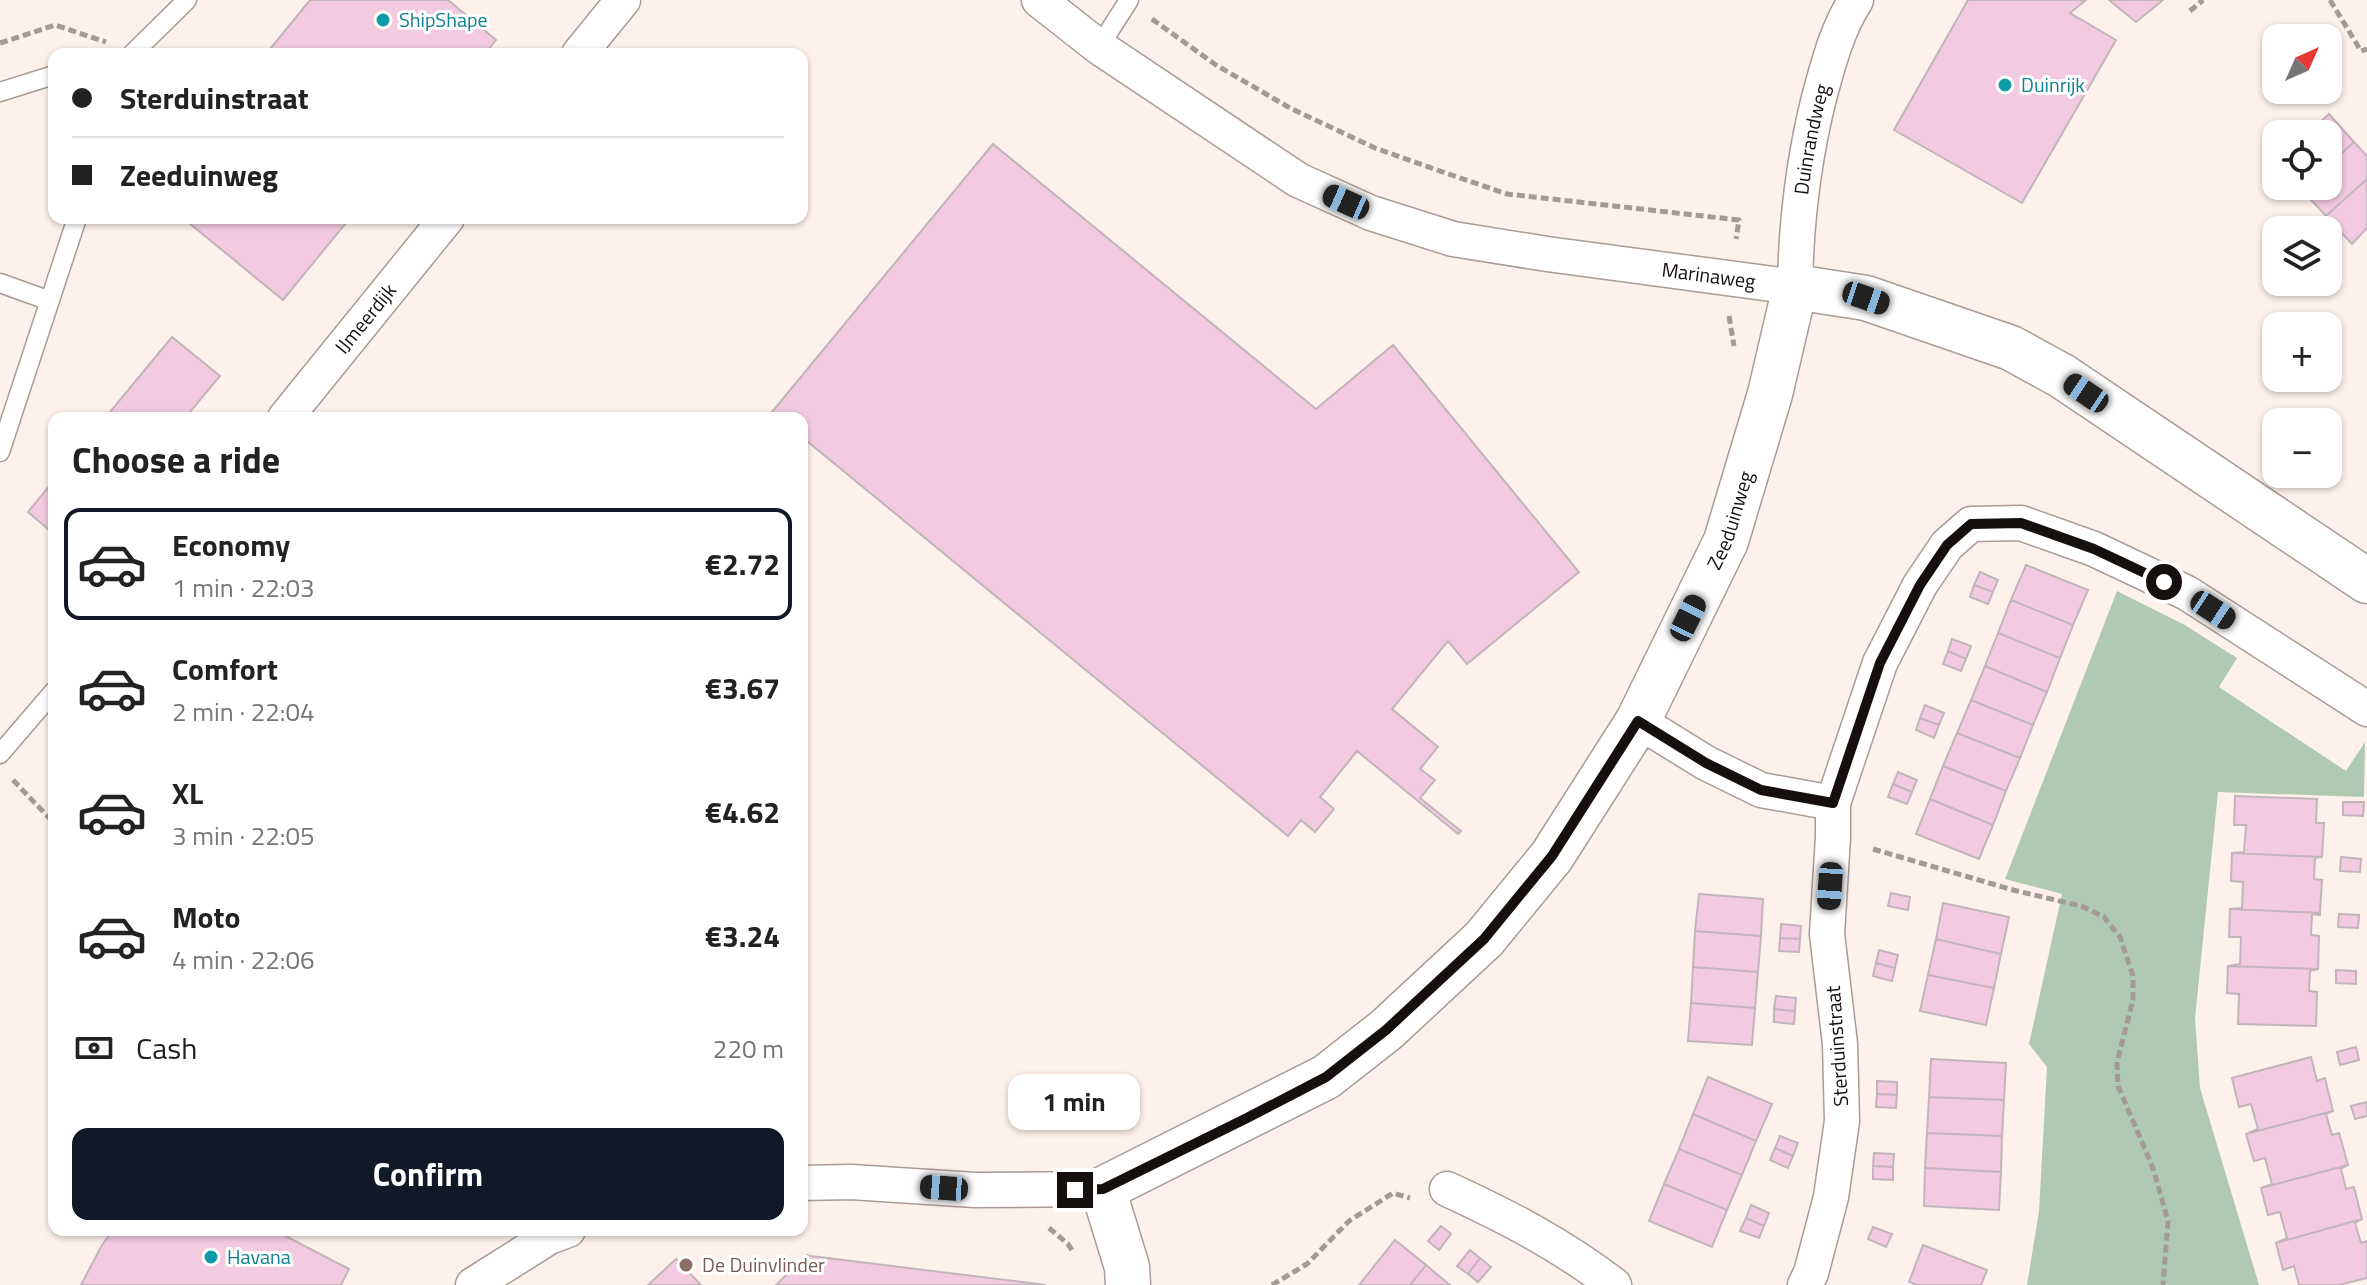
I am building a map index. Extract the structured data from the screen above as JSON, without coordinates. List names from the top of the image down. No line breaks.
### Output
{"streets":{"street":["Duinrandweg","Marinaweg","IJmeerdijk","Zeeduinweg","Sterduinstraat"]},"crossings":[["Duinrandweg","Marinaweg"],["Duinrandweg","Zeeduinweg"],["Marinaweg","Zeeduinweg"]],"places":["ShipShape","Duinrijk","Havana","De Duinvlinder"],"north":"top right","page":{"map_buttons":["+","−"],"banner":["Sterduinstraat","Zeeduinweg"],"heading":"Choose a ride","list":[{"name":"Economy","note":"1 min · 22:03","value":"€2.72"},{"name":"Comfort","note":"2 min · 22:04","value":"€3.67"},{"name":"XL","note":"3 min · 22:05","value":"€4.62"},{"name":"Moto","note":"4 min · 22:06","value":"€3.24"}],"pay":["Cash","220 m"],"bubble":"1 min","buttons":"Confirm"}}
